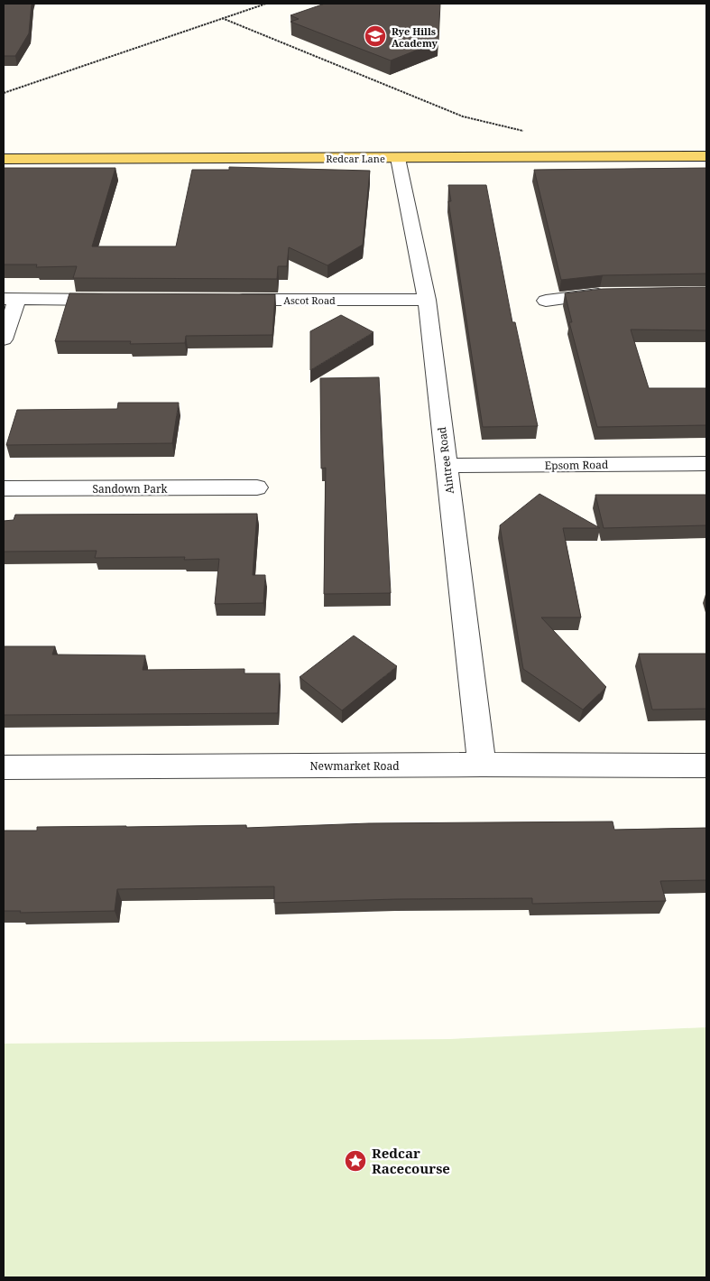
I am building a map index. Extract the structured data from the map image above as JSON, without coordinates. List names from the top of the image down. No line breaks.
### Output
{"streets":{"main road":["Redcar Lane"],"street":["Ascot Road","Aintree Road","Epsom Road","Sandown Park","Newmarket Road"]},"crossings":[["Redcar Lane","Aintree Road"],["Ascot Road","Aintree Road"],["Aintree Road","Epsom Road"],["Aintree Road","Newmarket Road"]],"places":{"school or university":["Rye Hills Academy"],"place":["Redcar Racecourse"]}}
